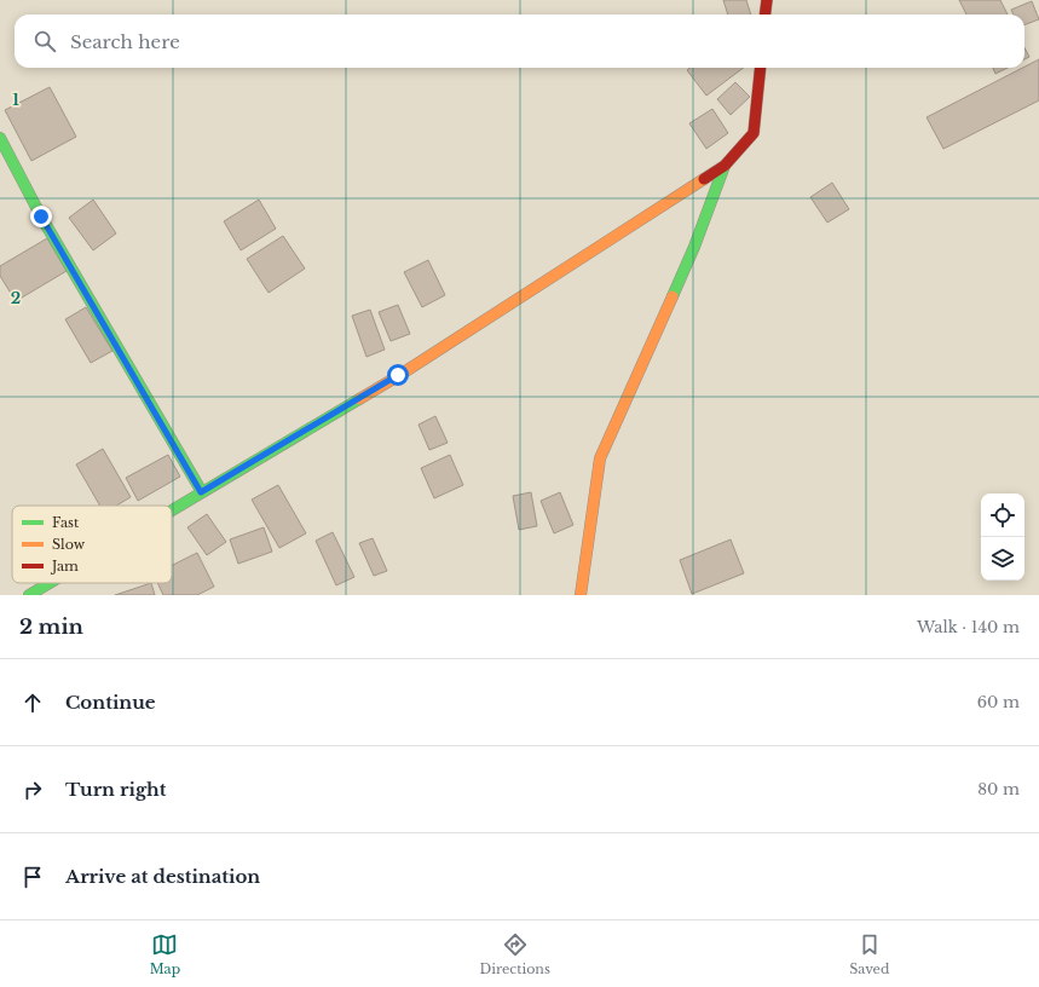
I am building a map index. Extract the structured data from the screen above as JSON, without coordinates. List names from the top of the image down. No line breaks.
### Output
{"legend":["Fast","Slow","Jam"],"page":{"search":"Search here","heading":["2 min","Walk · 140 m"],"list":[["Continue","60 m"],["Turn right","80 m"],"Arrive at destination"],"nav":["Map","Directions","Saved"]},"grid":{"rows":["1","2"]}}
